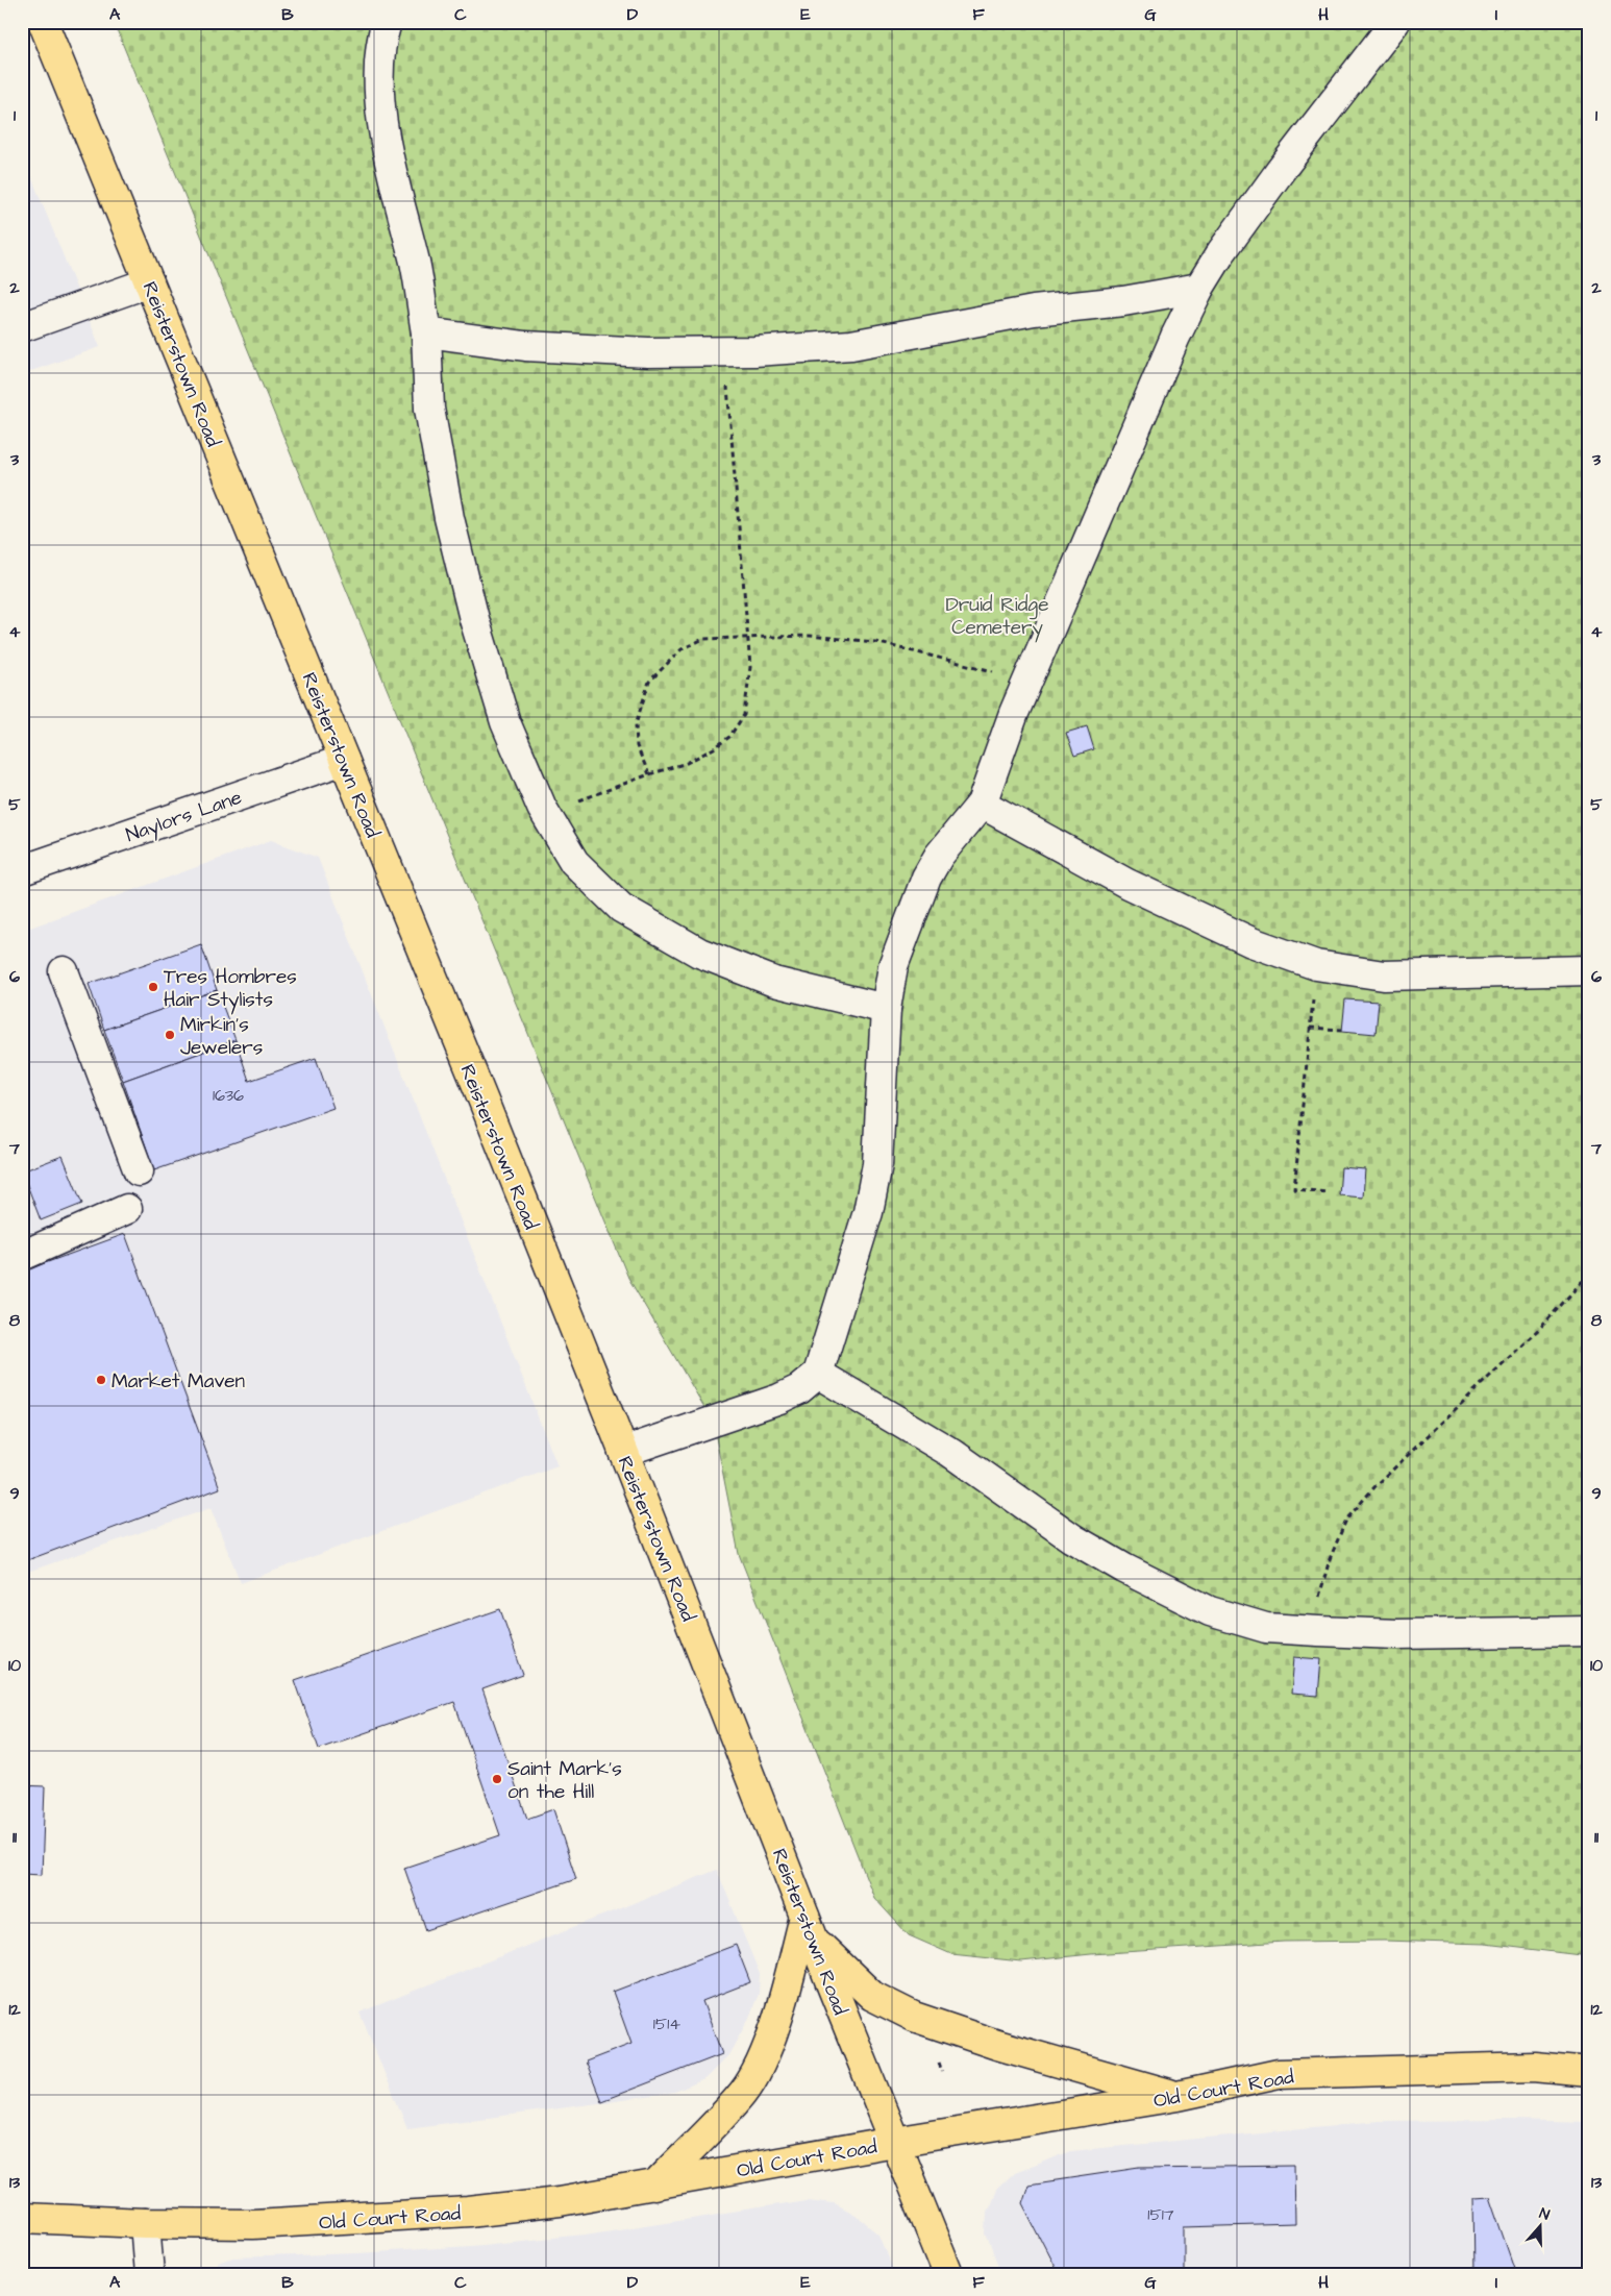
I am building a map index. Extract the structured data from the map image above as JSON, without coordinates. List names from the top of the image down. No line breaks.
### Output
{"streets":{"main road":["Reisterstown Road","Old Court Road"],"street":["Naylors Lane"]},"crossings":[["Reisterstown Road","Naylors Lane"],["Reisterstown Road","Old Court Road"]],"parks":["Druid Ridge Cemetery"],"places":["Tres Hombres Hair Stylists","Mirkin's Jewelers","Market Maven","Saint Mark's on the Hill"],"house_numbers":["1636","1514","1517"],"north":"top","grid":{"columns":["A","B","C","D","E","F","G","H","I"],"rows":["1","2","3","4","5","6","7","8","9","10","11","12","13"]}}
